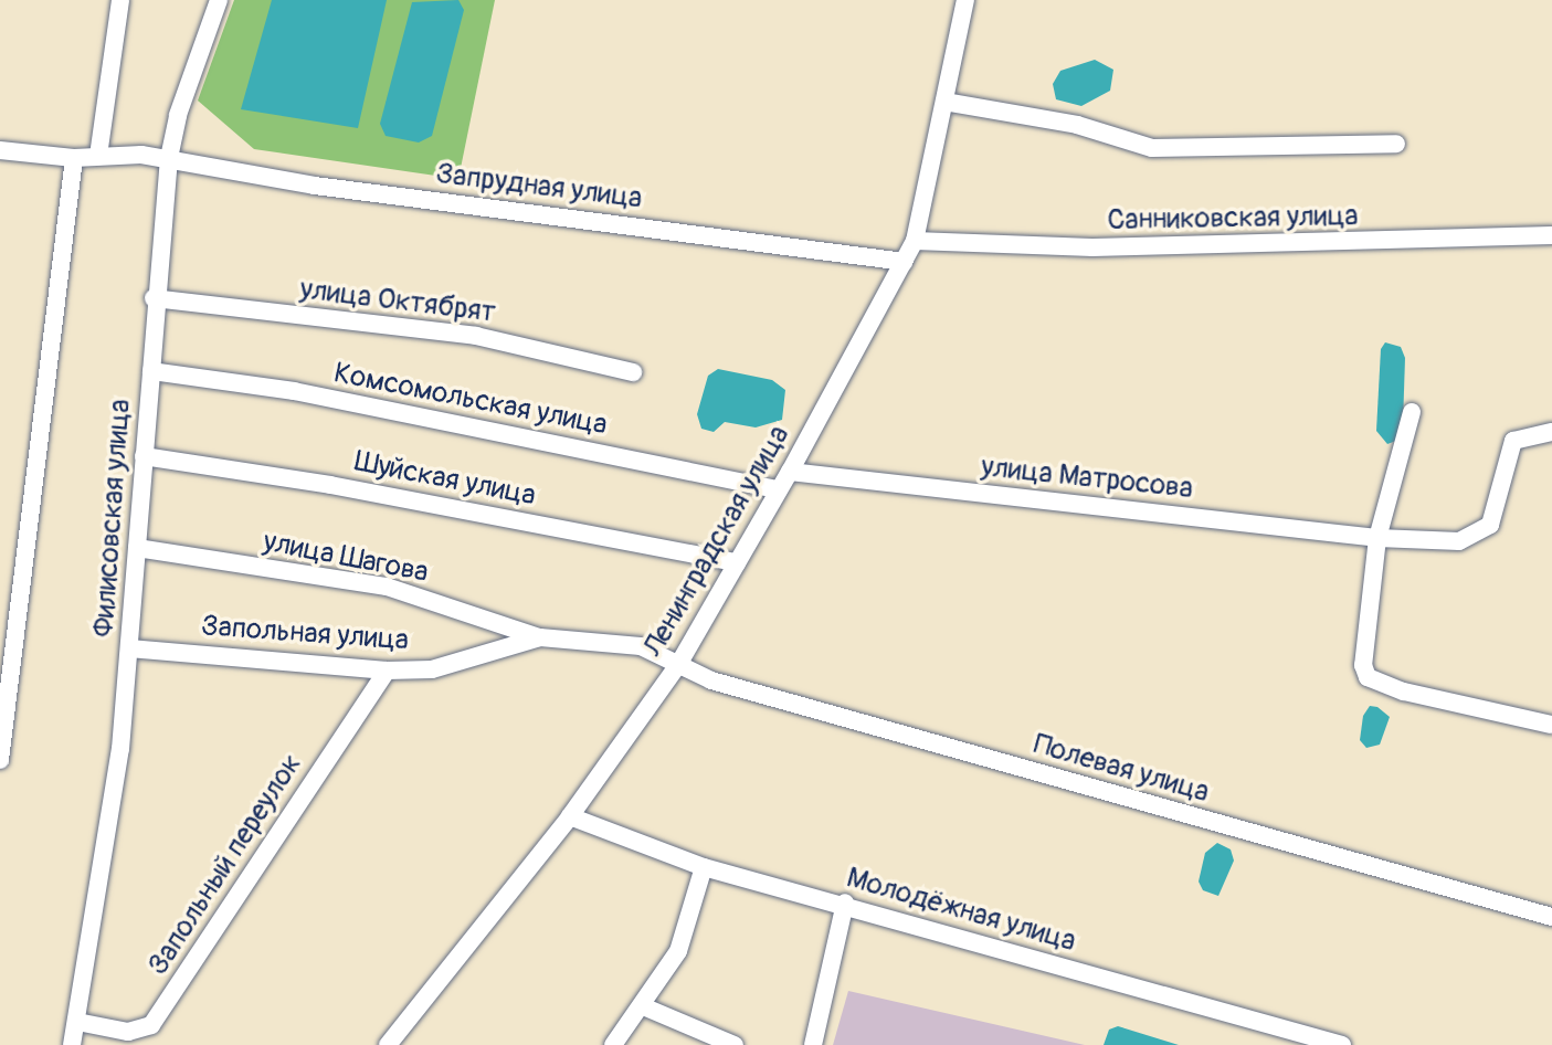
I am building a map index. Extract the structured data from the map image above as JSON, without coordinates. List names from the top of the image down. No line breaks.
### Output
{"streets":{"street":["Запрудная улица","Санниковская улица","улица Октябрят","Комсомольская улица","улица Матросова","Шуйская улица","Филисовская улица","Ленинградская улица","улица Шагова","Запольная улица","Полевая улица","Запольный переулок","Молодёжная улица"]},"crossings":[["Запрудная улица","Филисовская улица"],["Запрудная улица","Ленинградская улица"],["Санниковская улица","Ленинградская улица"],["улица Октябрят","Филисовская улица"],["Комсомольская улица","Филисовская улица"],["Комсомольская улица","Ленинградская улица"],["улица Матросова","Ленинградская улица"],["Шуйская улица","Филисовская улица"],["Шуйская улица","Ленинградская улица"],["Филисовская улица","улица Шагова"],["Филисовская улица","Запольная улица"],["Филисовская улица","Запольный переулок"],["Ленинградская улица","Запольная улица"],["Ленинградская улица","Полевая улица"],["Ленинградская улица","Молодёжная улица"],["улица Шагова","Запольная улица"],["Запольная улица","Полевая улица"],["Запольная улица","Запольный переулок"]]}
